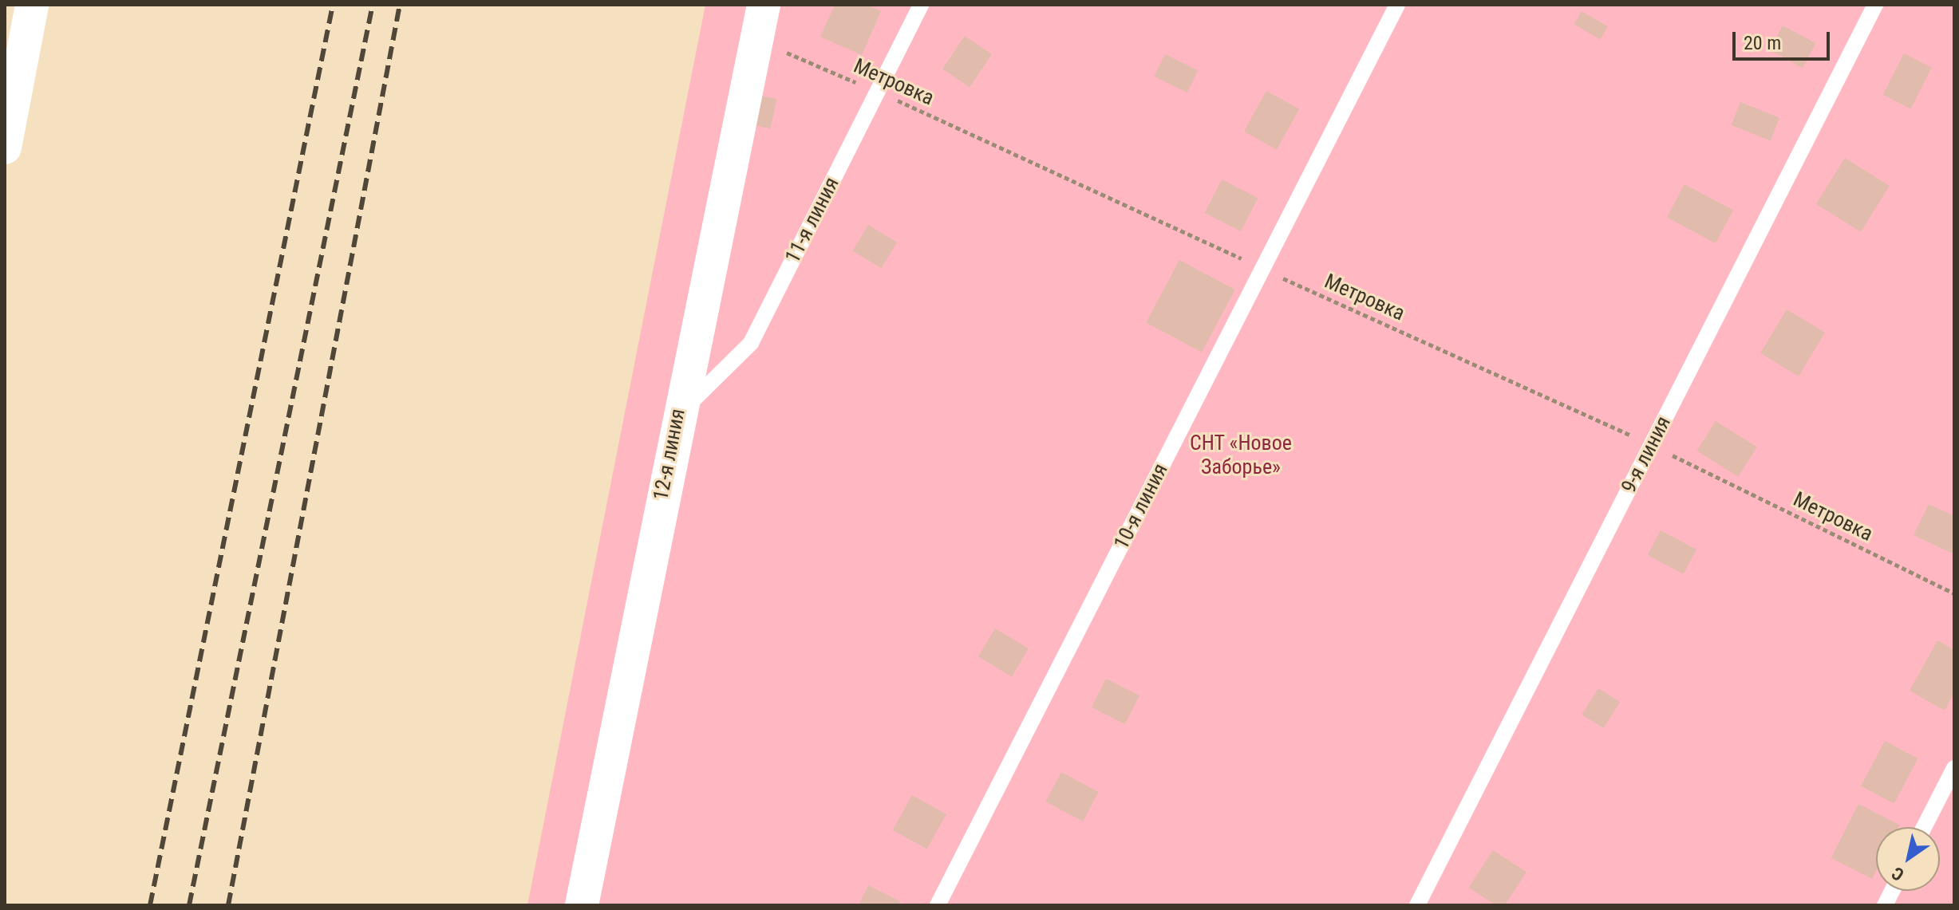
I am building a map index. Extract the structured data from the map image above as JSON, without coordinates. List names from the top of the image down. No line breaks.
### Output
{"streets":{"street":["12-я линия"],"lane":["11-я линия","9-я линия","10-я линия"],"path":["Метровка"]},"crossings":[["Метровка","11-я линия"],["Метровка","12-я линия"],["Метровка","9-я линия"],["Метровка","10-я линия"],["11-я линия","12-я линия"]],"parks":["СНТ «Новое Заборье»"],"scale_bar":"20 m","north":"bottom left"}
